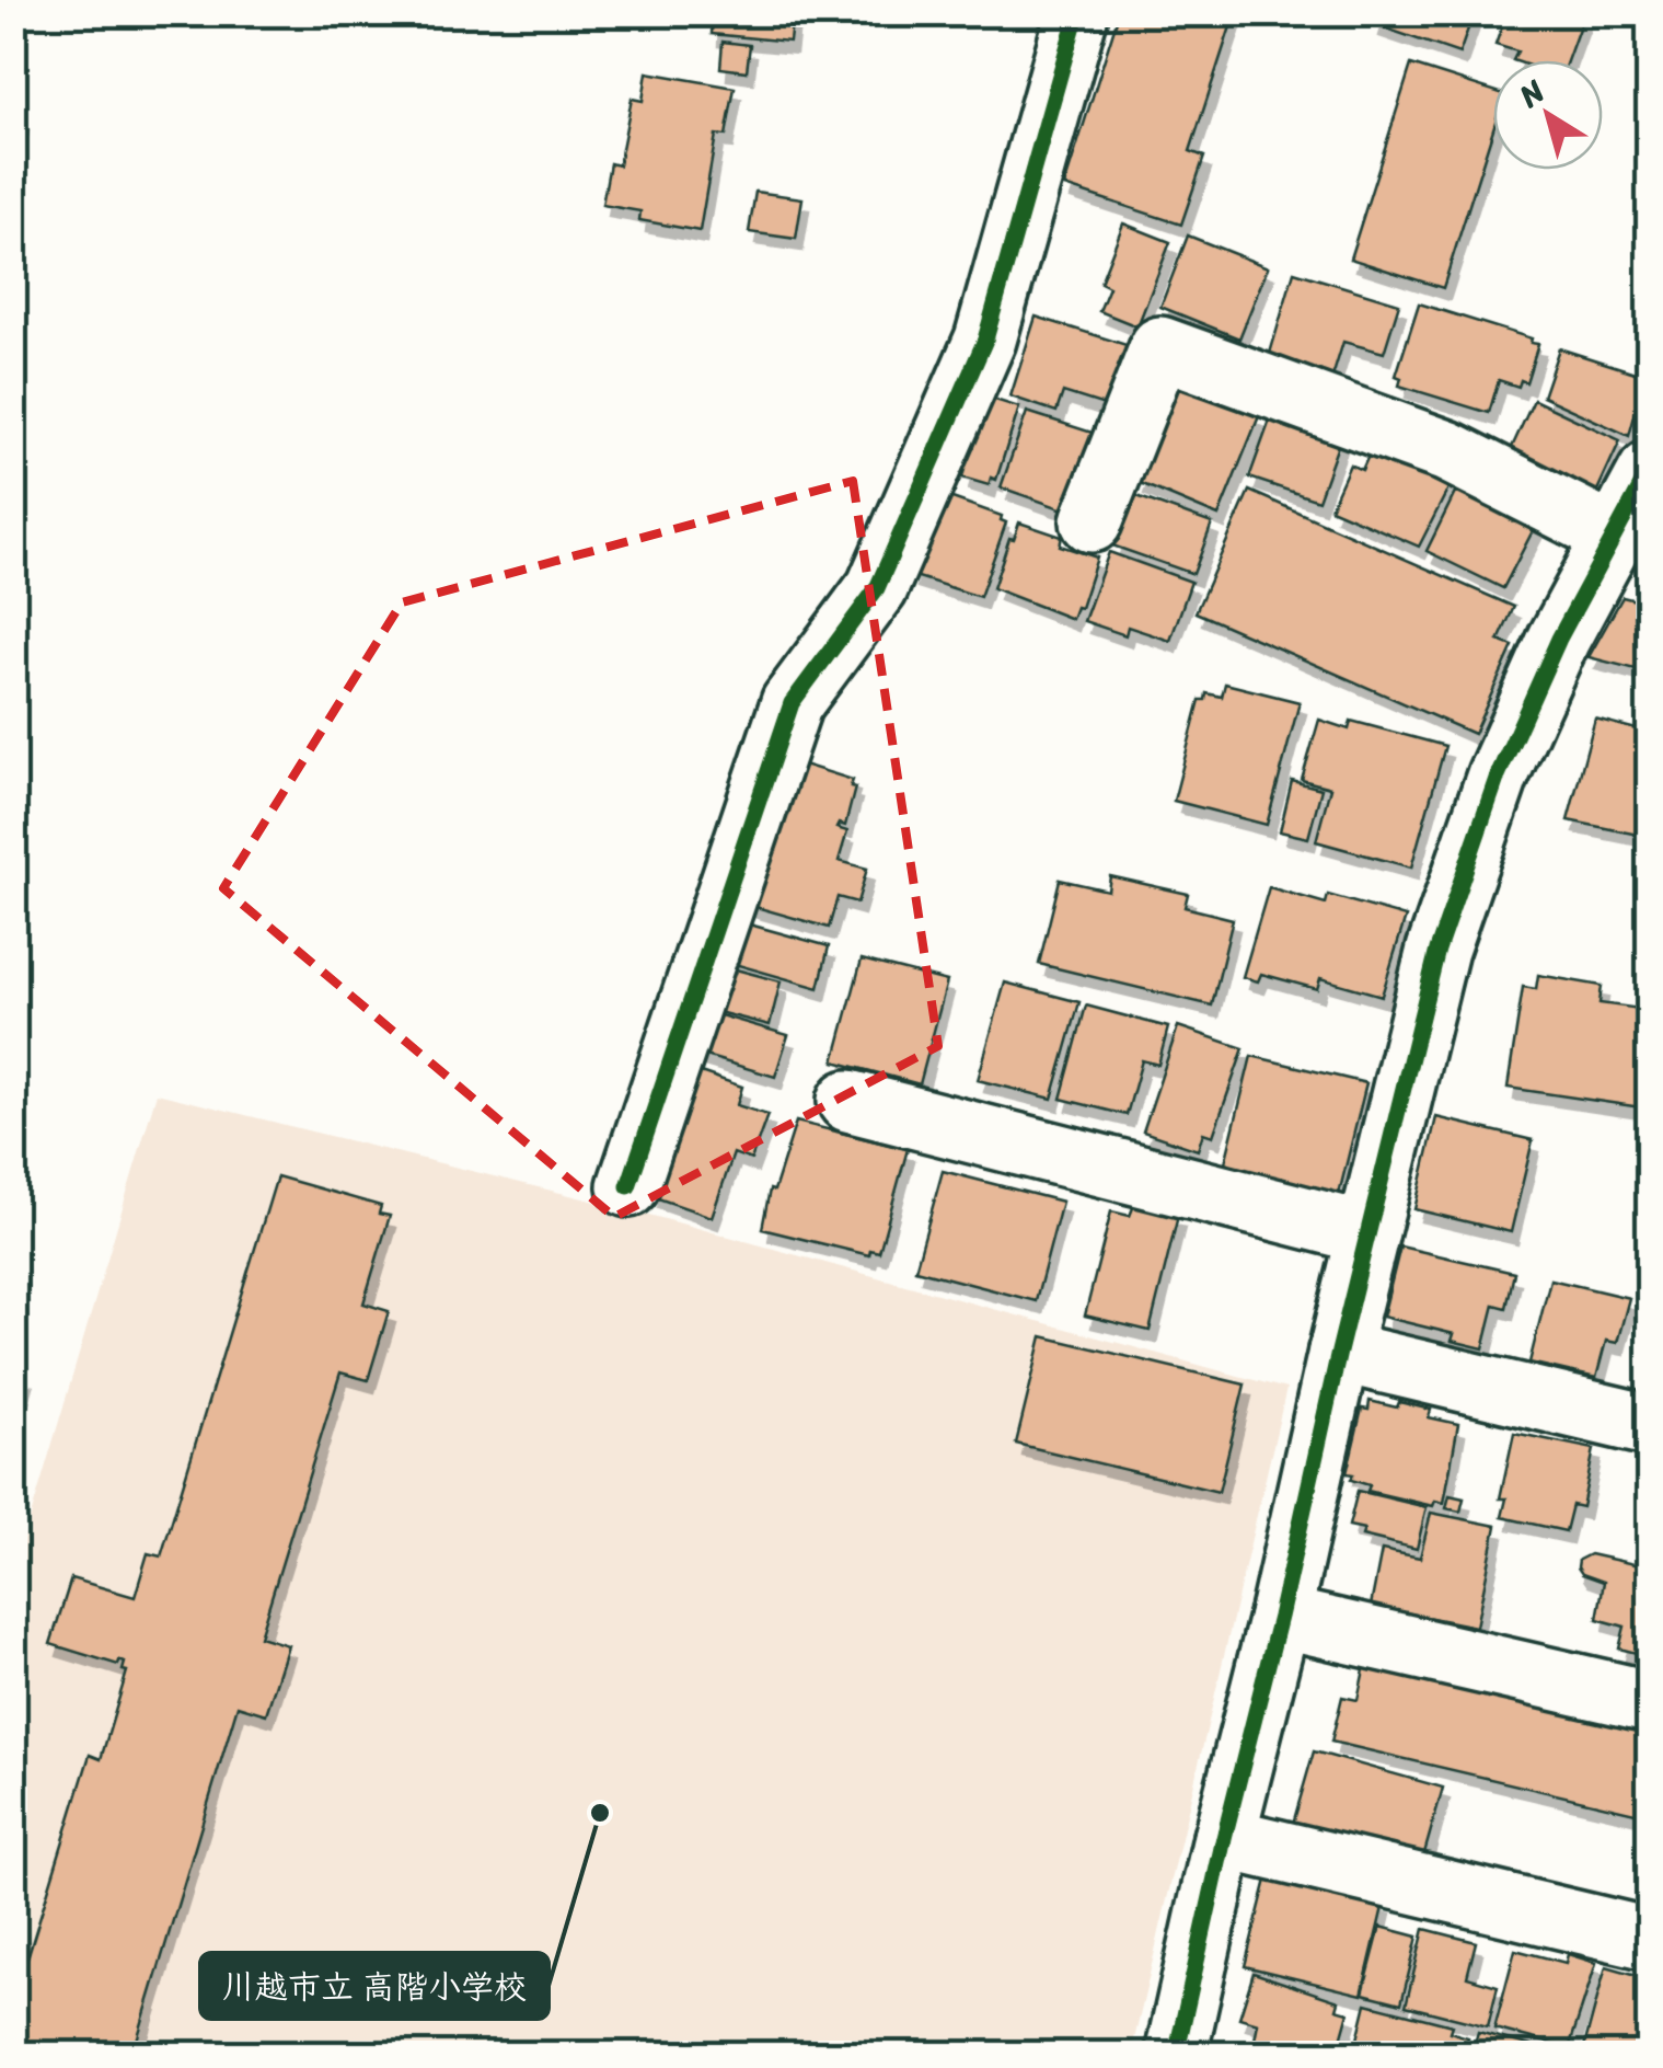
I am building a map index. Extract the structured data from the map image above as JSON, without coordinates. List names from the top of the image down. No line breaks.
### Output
{"places":["川越市立 高階小学校"],"north":"top left"}
